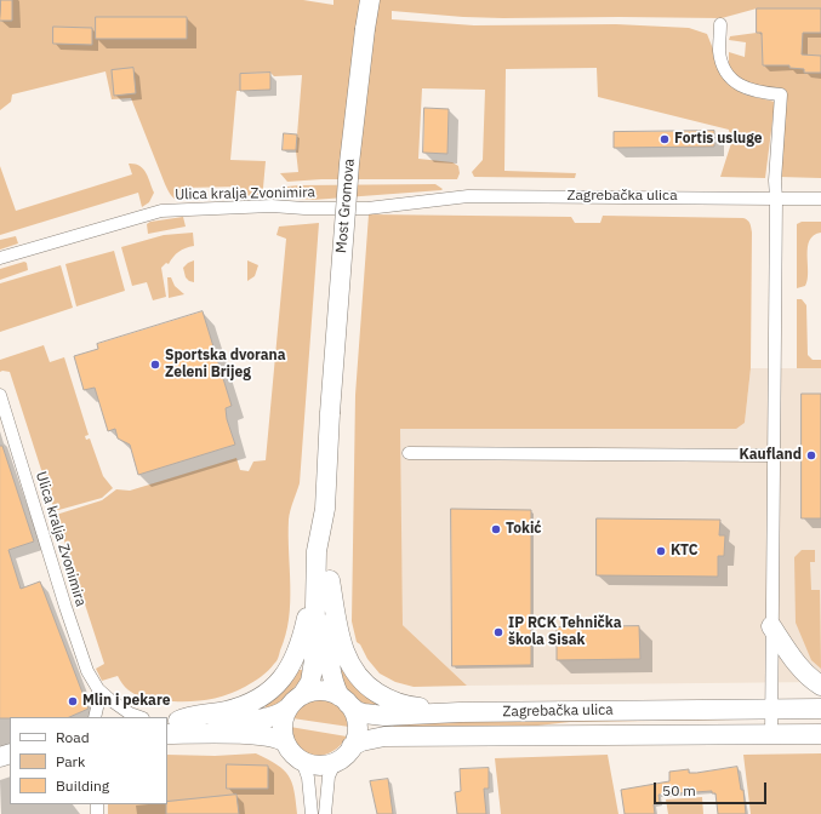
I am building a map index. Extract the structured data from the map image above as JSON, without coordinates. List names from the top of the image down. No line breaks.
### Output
{"streets":{"main road":["Zagrebačka ulica","Most Gromova"],"street":["Ulica kralja Zvonimira"]},"crossings":[["Ulica kralja Zvonimira","Zagrebačka ulica"]],"places":["Fortis usluge","Sportska dvorana Zeleni Brijeg","Kaufland","Tokić","KTC","IP RCK Tehnička škola Sisak","Mlin i pekare"],"legend":["Road","Park","Building"],"scale_bar":"50 m"}
